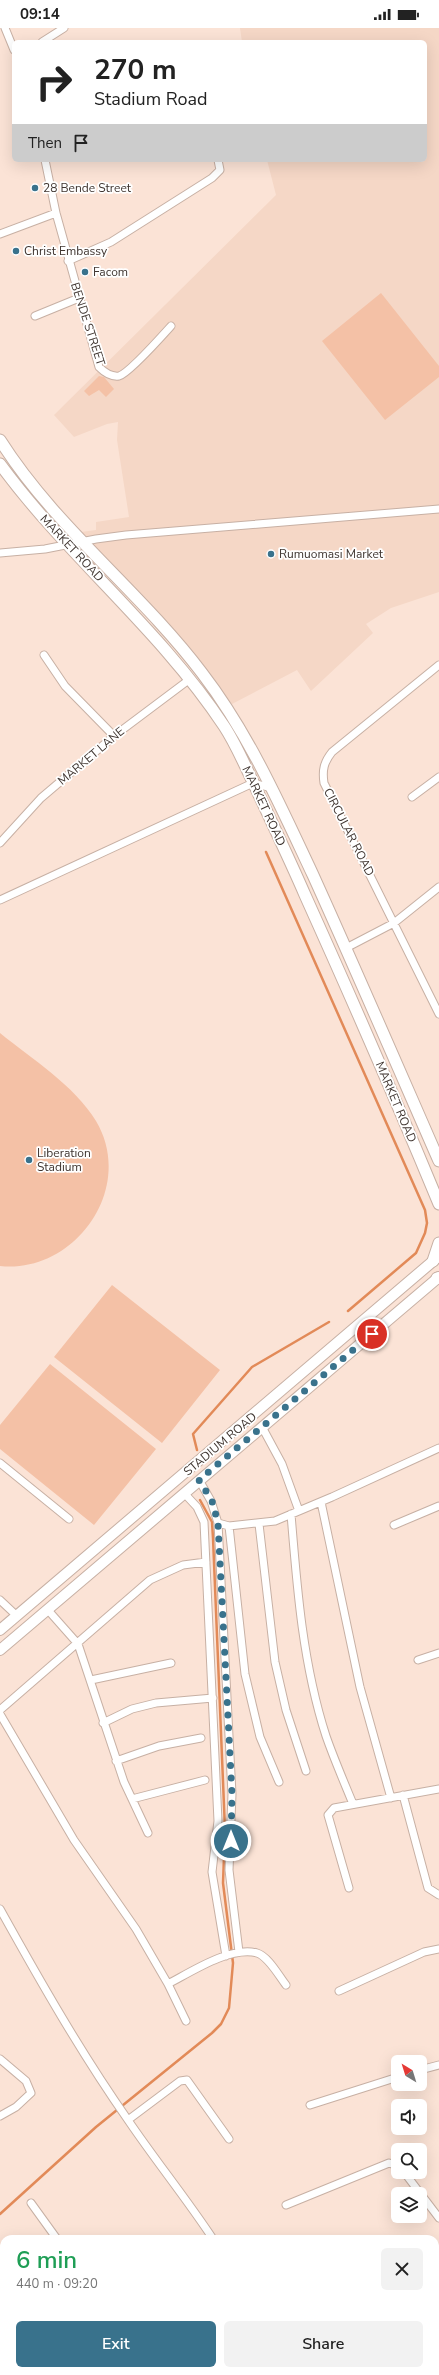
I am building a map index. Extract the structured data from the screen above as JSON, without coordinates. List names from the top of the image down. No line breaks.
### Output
{"streets":{"main road":["MARKET ROAD","STADIUM ROAD"],"street":["BENDE STREET","MARKET LANE","CIRCULAR ROAD"]},"crossings":[["MARKET ROAD","MARKET LANE"]],"places":["28 Bende Street","Christ Embassy","Facom","Rumuomasi Market","Liberation Stadium"],"north":"top left","page":{"status":"09:14","turn":["270 m","Stadium Road"],"then":"Then","heading":["6 min","440 m · 09:20"],"buttons":["Exit","Share"]}}
